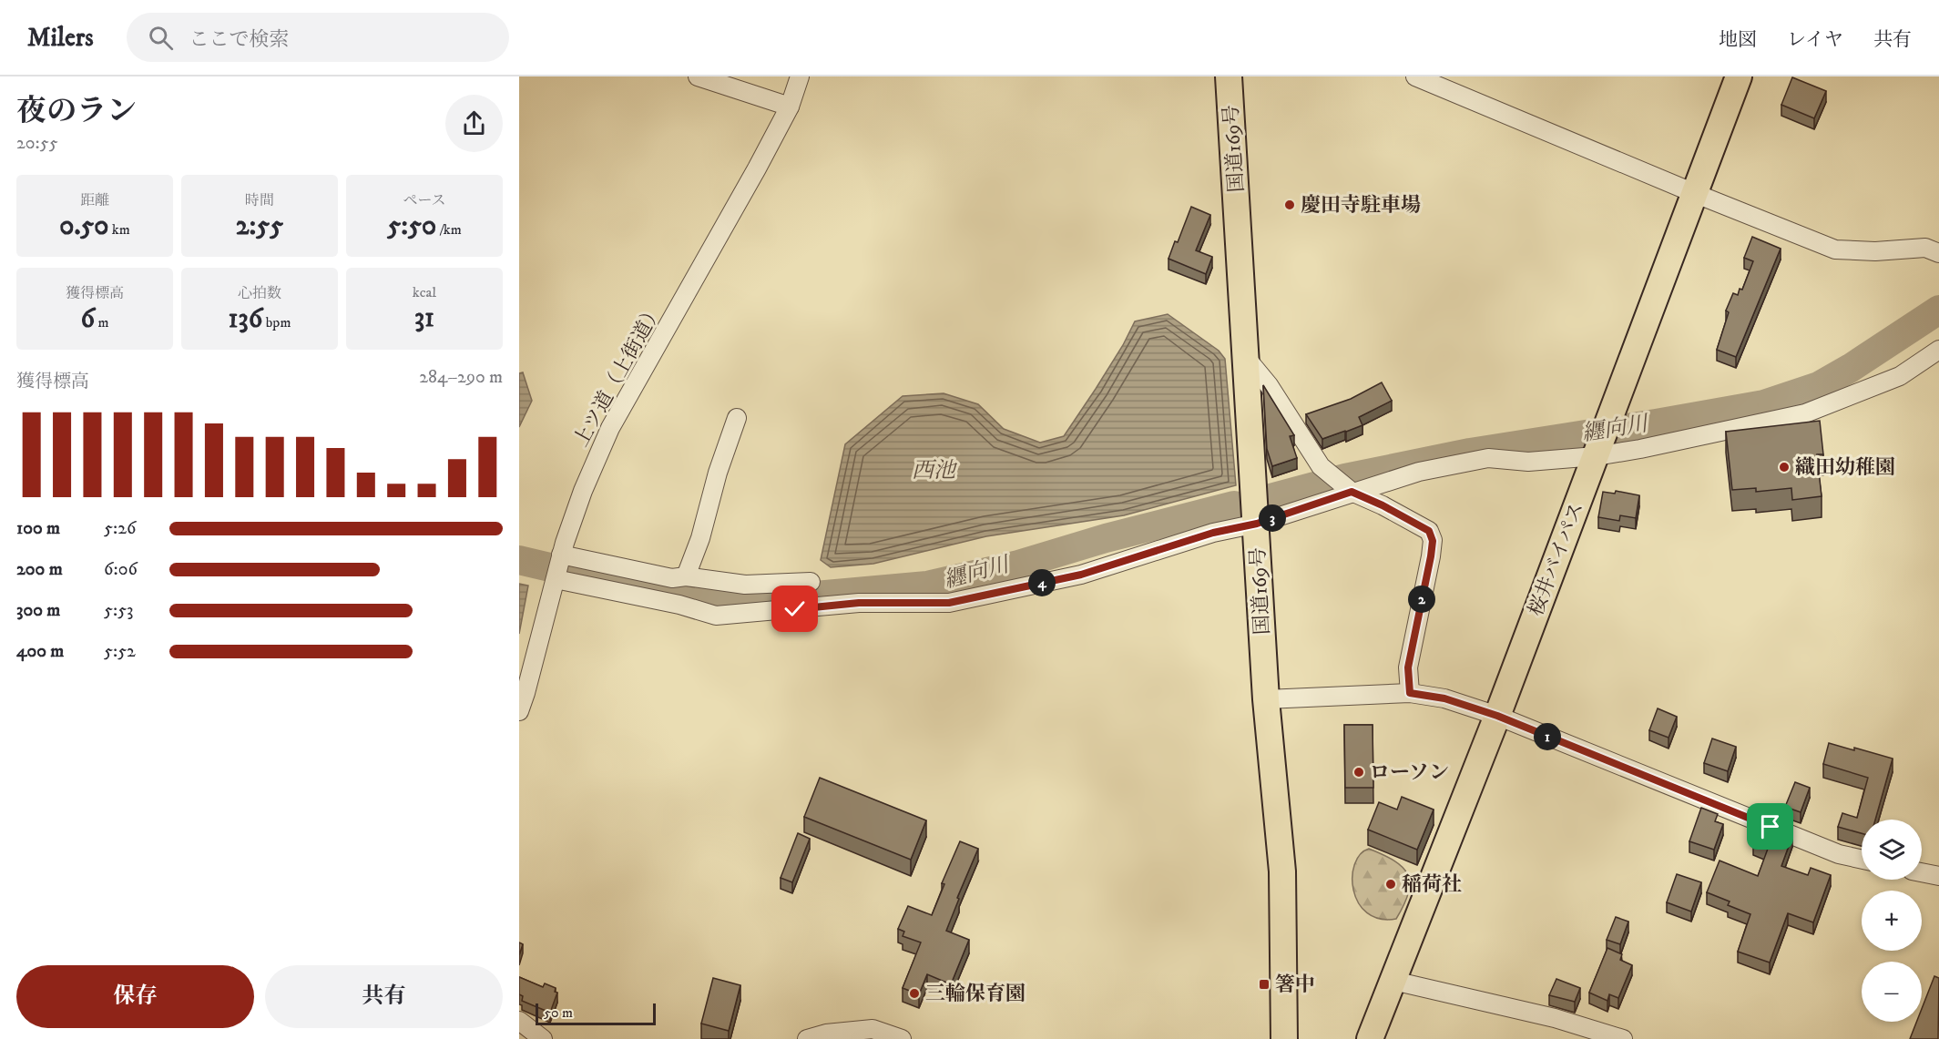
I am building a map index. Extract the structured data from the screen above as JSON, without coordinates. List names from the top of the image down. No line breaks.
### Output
{"streets":{"highway":["国道169号","桜井バイパス"],"street":["上ツ道（上街道）"]},"water":["纒向川","西池"],"places":{"other":["慶田寺駐車場","織田幼稚園","ローソン","稲荷社","三輪保育園"],"transit":["箸中"]},"scale_bar":"50 m","page":{"header":"Milers","search":"ここで検索","nav":["地図","レイヤ","共有"],"heading":["夜のラン","20:55"],"stats":[["距離","0.50 km"],["時間","2:55"],["ペース","5:50 /km"],["獲得標高","6 m"],["心拍数","136 bpm"],["kcal","31"]],"chart":["獲得標高","284–290 m"],"pins":["3","4","2","1"],"list":[{"name":"100 m","note":"5:26"},{"name":"200 m","note":"6:06"},{"name":"300 m","note":"5:53"},{"name":"400 m","note":"5:52"}],"map_buttons":["+","−"],"buttons":["保存","共有"],"scale":"50 m"}}
